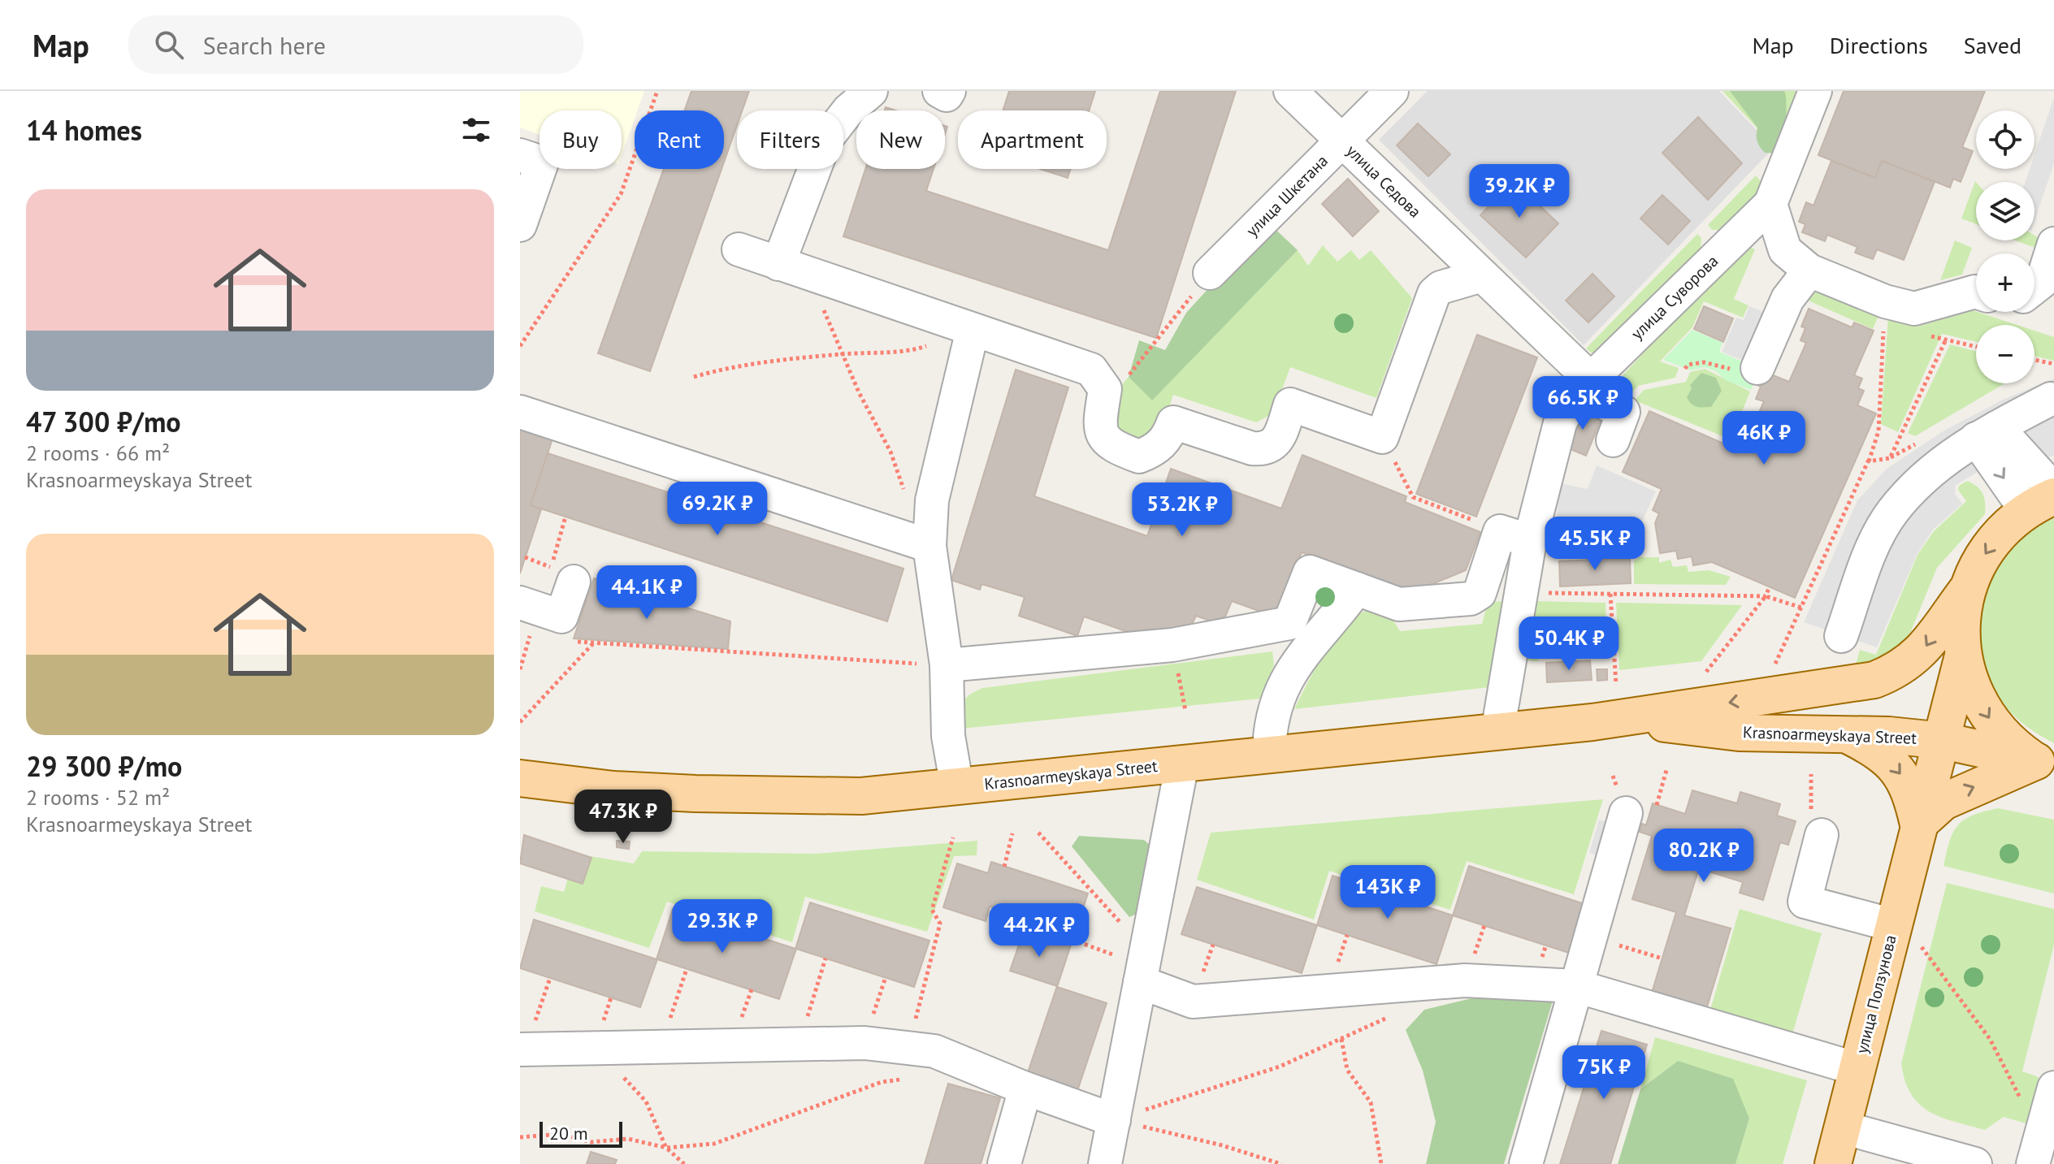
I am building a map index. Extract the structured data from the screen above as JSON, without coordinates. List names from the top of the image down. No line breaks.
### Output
{"streets":{"main road":["Krasnoarmeyskaya Street","улица Ползунова"],"street":["улица Седова","улица Шкетана","улица Суворова"]},"crossings":[["улица Седова","улица Шкетана"],["улица Седова","улица Суворова"],["улица Суворова","Krasnoarmeyskaya Street"],["Krasnoarmeyskaya Street","улица Ползунова"]],"scale_bar":"20 m","page":{"header":"Map","search":"Search here","nav":["Map","Directions","Saved"],"heading":"14 homes","map_buttons":["+","−"],"chip":["Buy","Rent","Filters","New","Apartment"],"price":["39.2K ₽","66.5K ₽","46K ₽","69.2K ₽","53.2K ₽","45.5K ₽","44.1K ₽","50.4K ₽","47.3K ₽","80.2K ₽","143K ₽","29.3K ₽","44.2K ₽","75K ₽"],"list":[{"name":"47 300 ₽/mo","note":"2 rooms · 66 m² · Krasnoarmeyskaya Street"},{"name":"29 300 ₽/mo","note":"2 rooms · 52 m² · Krasnoarmeyskaya Street"}],"scale":"20 m"}}
